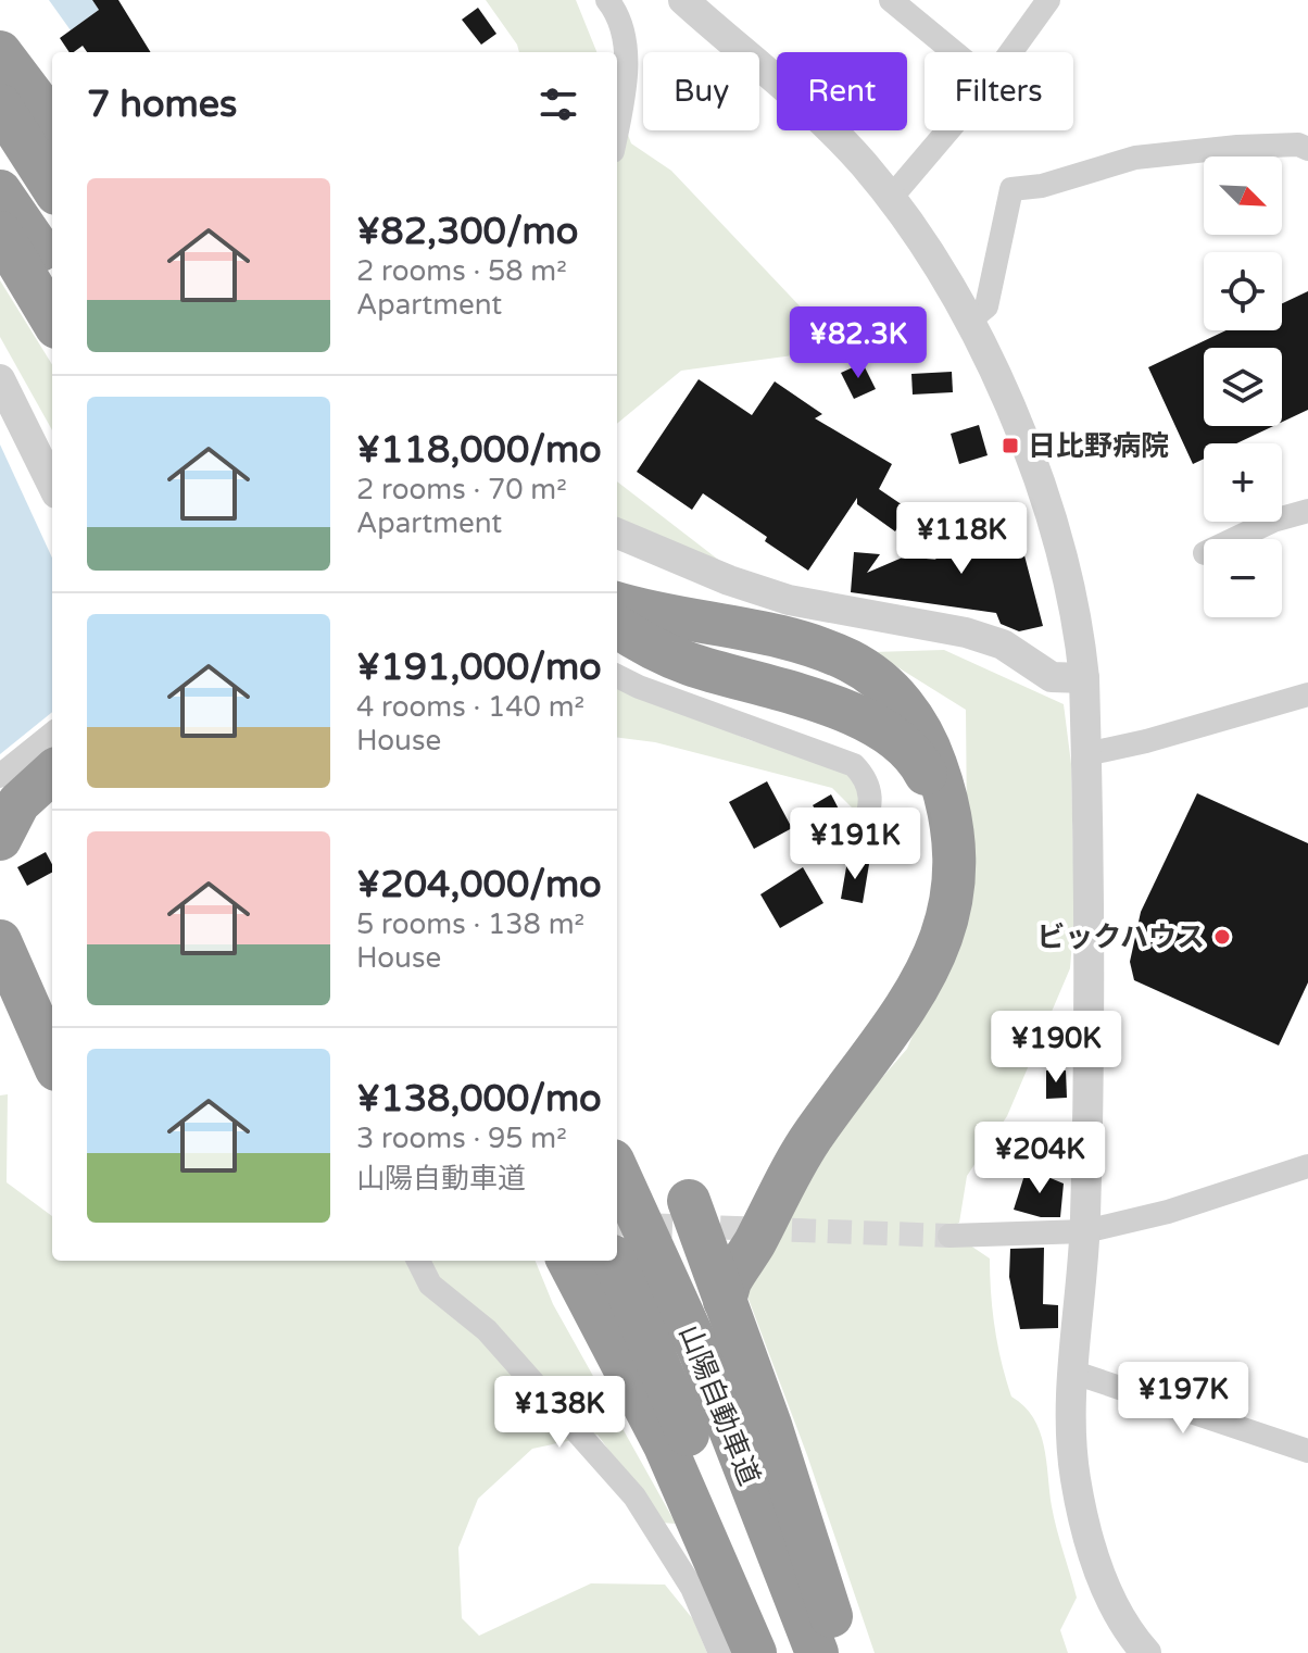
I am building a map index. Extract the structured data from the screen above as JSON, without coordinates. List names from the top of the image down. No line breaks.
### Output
{"streets":{"highway":["山陽自動車道"]},"places":{"transit":["日比野病院"],"other":["ビックハウス"]},"north":"bottom right","page":{"chip":["Buy","Rent","Filters"],"heading":"7 homes","map_buttons":["+","−"],"list":[{"name":"¥82,300/mo","note":"2 rooms · 58 m² · Apartment"},{"name":"¥118,000/mo","note":"2 rooms · 70 m² · Apartment"},{"name":"¥191,000/mo","note":"4 rooms · 140 m² · House"},{"name":"¥204,000/mo","note":"5 rooms · 138 m² · House"},{"name":"¥138,000/mo","note":"3 rooms · 95 m² · 山陽自動車道"}],"price":["¥82.3K","¥118K","¥191K","¥190K","¥204K","¥197K","¥138K"]}}
